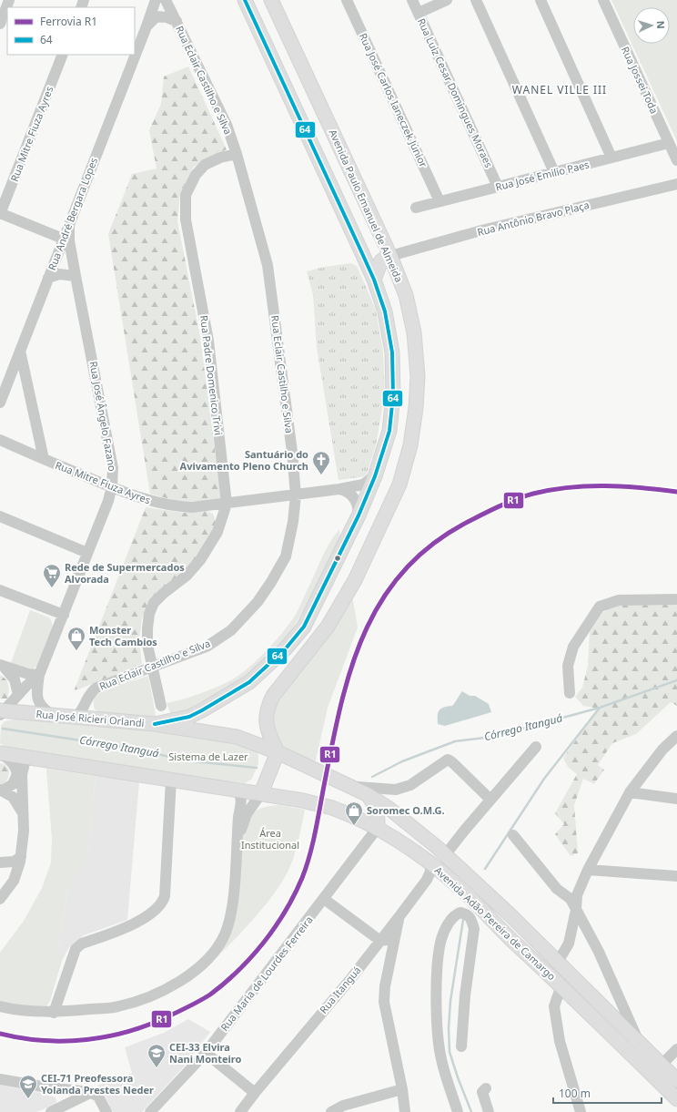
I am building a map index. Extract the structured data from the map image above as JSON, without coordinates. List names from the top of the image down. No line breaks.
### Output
{"streets":{"main road":["Avenida Paulo Emanuel de Almeida","Rua José Ricieri Orlandi","Avenida Adão Pereira de Camargo"],"street":["Rua Eclair Castilho e Silva","Rua Jossei Toda","Rua Luiz Cesar Domingues Moraes","Rua José Carlos Ianeczek Júnior","Rua Mitre Fiuza Ayres","Rua José Emilio Paes","Rua André Bergara Lopes","Rua Antônio Bravo Plaça","Rua Padre Domenico Trivi","Rua José Ângelo Fazano","Rua Maria de Lourdes Ferreira","Rua Itanguá"]},"crossings":[["Rua Eclair Castilho e Silva","Rua Mitre Fiuza Ayres"],["Rua Eclair Castilho e Silva","Rua André Bergara Lopes"],["Rua Eclair Castilho e Silva","Rua Padre Domenico Trivi"],["Rua Eclair Castilho e Silva","Rua José Ricieri Orlandi"],["Rua Jossei Toda","Rua José Emilio Paes"],["Rua Luiz Cesar Domingues Moraes","Rua José Emilio Paes"],["Rua José Carlos Ianeczek Júnior","Rua José Emilio Paes"],["Rua Mitre Fiuza Ayres","Rua Padre Domenico Trivi"],["Rua Mitre Fiuza Ayres","Rua José Ângelo Fazano"],["Avenida Paulo Emanuel de Almeida","Rua Antônio Bravo Plaça"],["Avenida Paulo Emanuel de Almeida","Avenida Adão Pereira de Camargo"],["Rua André Bergara Lopes","Rua José Ângelo Fazano"],["Rua José Ângelo Fazano","Rua José Ricieri Orlandi"],["Rua José Ricieri Orlandi","Avenida Adão Pereira de Camargo"],["Avenida Adão Pereira de Camargo","Rua Maria de Lourdes Ferreira"],["Avenida Adão Pereira de Camargo","Rua Itanguá"]],"districts":["WANEL VILLE III"],"water":["Córrego Itanguá"],"parks":["Sistema de Lazer","Área Institucional"],"places":{"church":["Santuário do Avivamento Pleno Church"],"supermarket":["Rede de Supermercados Alvorada"],"shop":["Monster Tech Cambios","Soromec O.M.G."],"school or university":["CEI-33 Elvira Nani Monteiro","CEI-71 Preofessora Yolanda Prestes Neder"]},"lines":["transit line 64","rail line R1"],"legend":["Ferrovia R1","64"],"scale_bar":"100 m","north":"right"}
